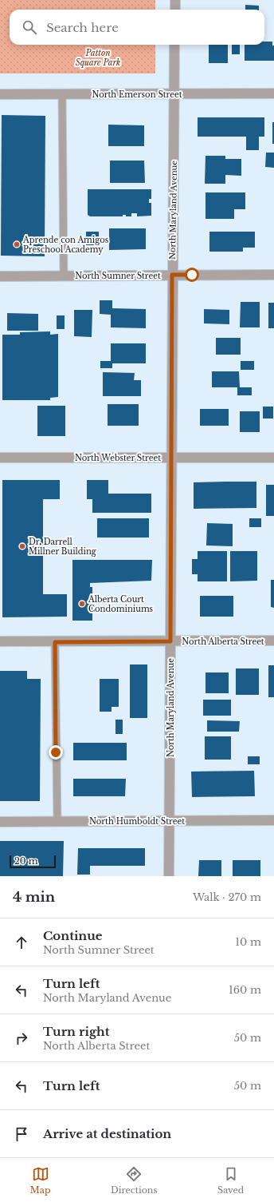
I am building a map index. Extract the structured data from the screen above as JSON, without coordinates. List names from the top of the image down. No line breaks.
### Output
{"streets":{"street":["North Emerson Street","North Maryland Avenue","North Sumner Street","North Webster Street","North Alberta Street","North Humboldt Street"]},"crossings":[["North Emerson Street","North Maryland Avenue"],["North Maryland Avenue","North Sumner Street"],["North Maryland Avenue","North Webster Street"],["North Maryland Avenue","North Alberta Street"],["North Maryland Avenue","North Humboldt Street"]],"parks":["Patton Square Park"],"places":["Aprende con Amigos Preschool Academy","Dr. Darrell Millner Building","Alberta Court Condominiums"],"scale_bar":"20 m","page":{"search":"Search here","scale":"20 m","heading":["4 min","Walk · 270 m"],"list":[["Continue","North Sumner Street","10 m"],["Turn left","North Maryland Avenue","160 m"],["Turn right","North Alberta Street","50 m"],["Turn left","50 m"],"Arrive at destination"],"nav":["Map","Directions","Saved"]}}
